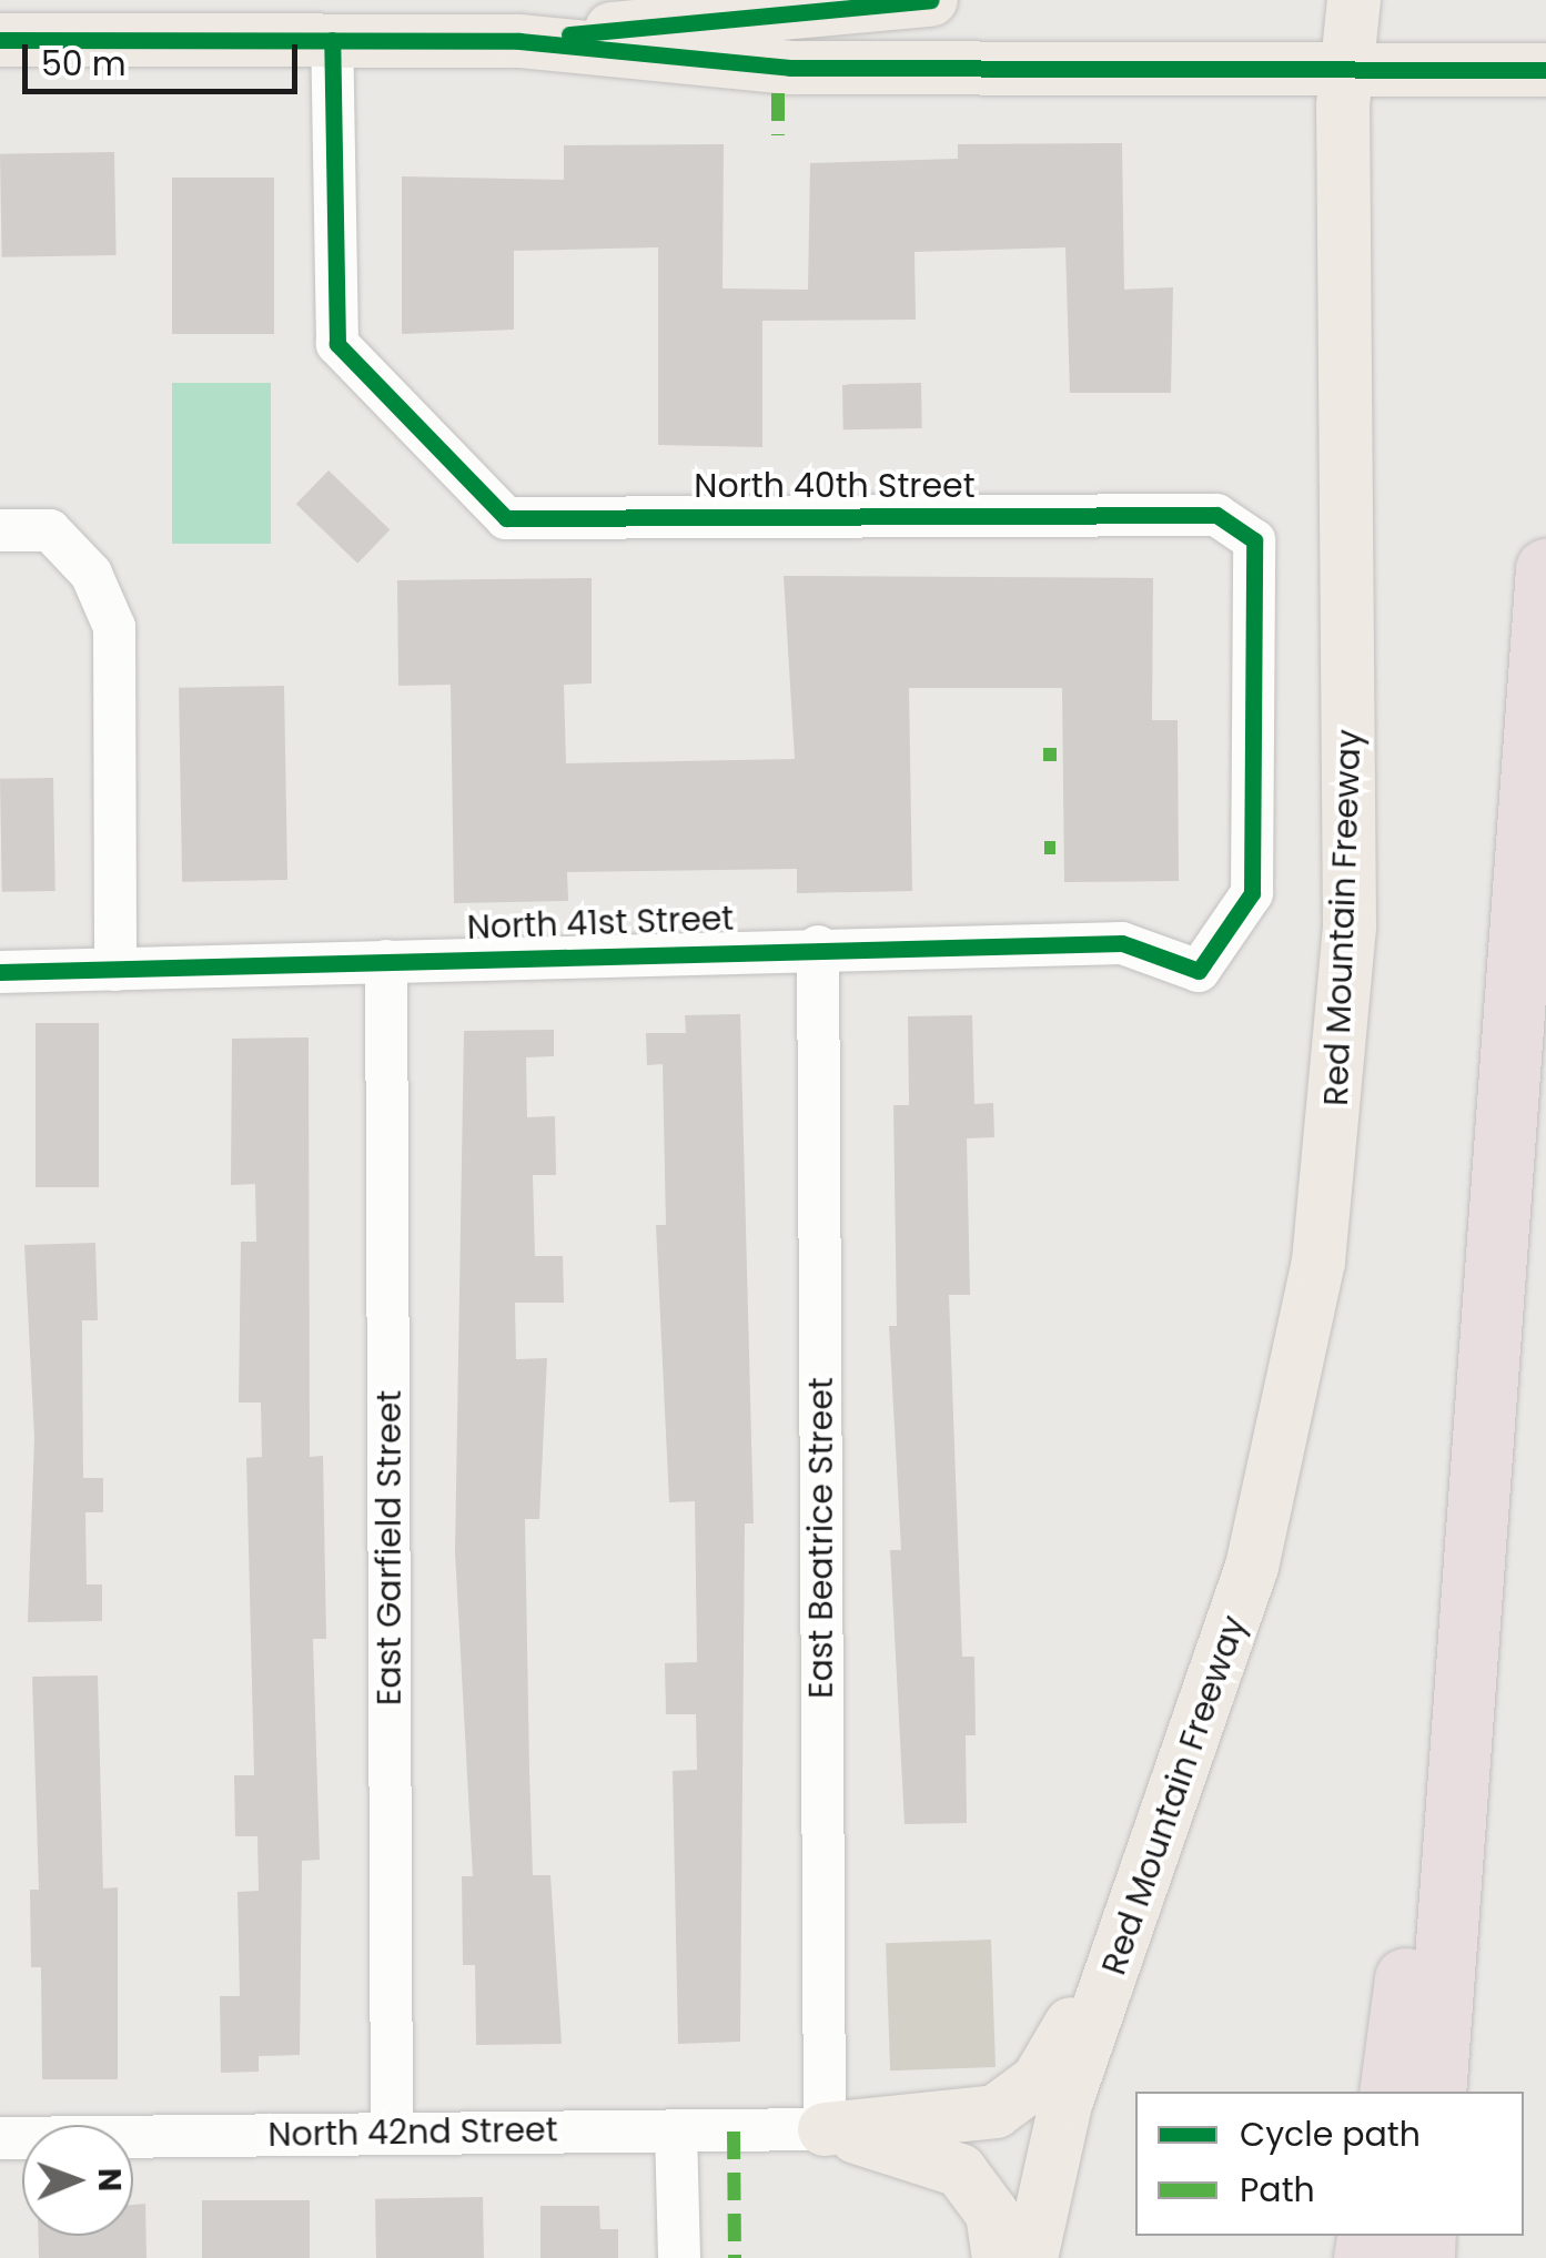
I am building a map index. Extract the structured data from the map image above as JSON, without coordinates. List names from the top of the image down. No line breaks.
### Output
{"streets":{"main road":["Red Mountain Freeway"],"street":["North 40th Street","North 41st Street","East Beatrice Street","East Garfield Street","North 42nd Street"]},"crossings":[["North 40th Street","North 41st Street"],["North 41st Street","East Beatrice Street"],["North 41st Street","East Garfield Street"],["East Beatrice Street","North 42nd Street"],["East Garfield Street","North 42nd Street"]],"legend":["Cycle path","Path"],"scale_bar":"50 m","north":"right"}
